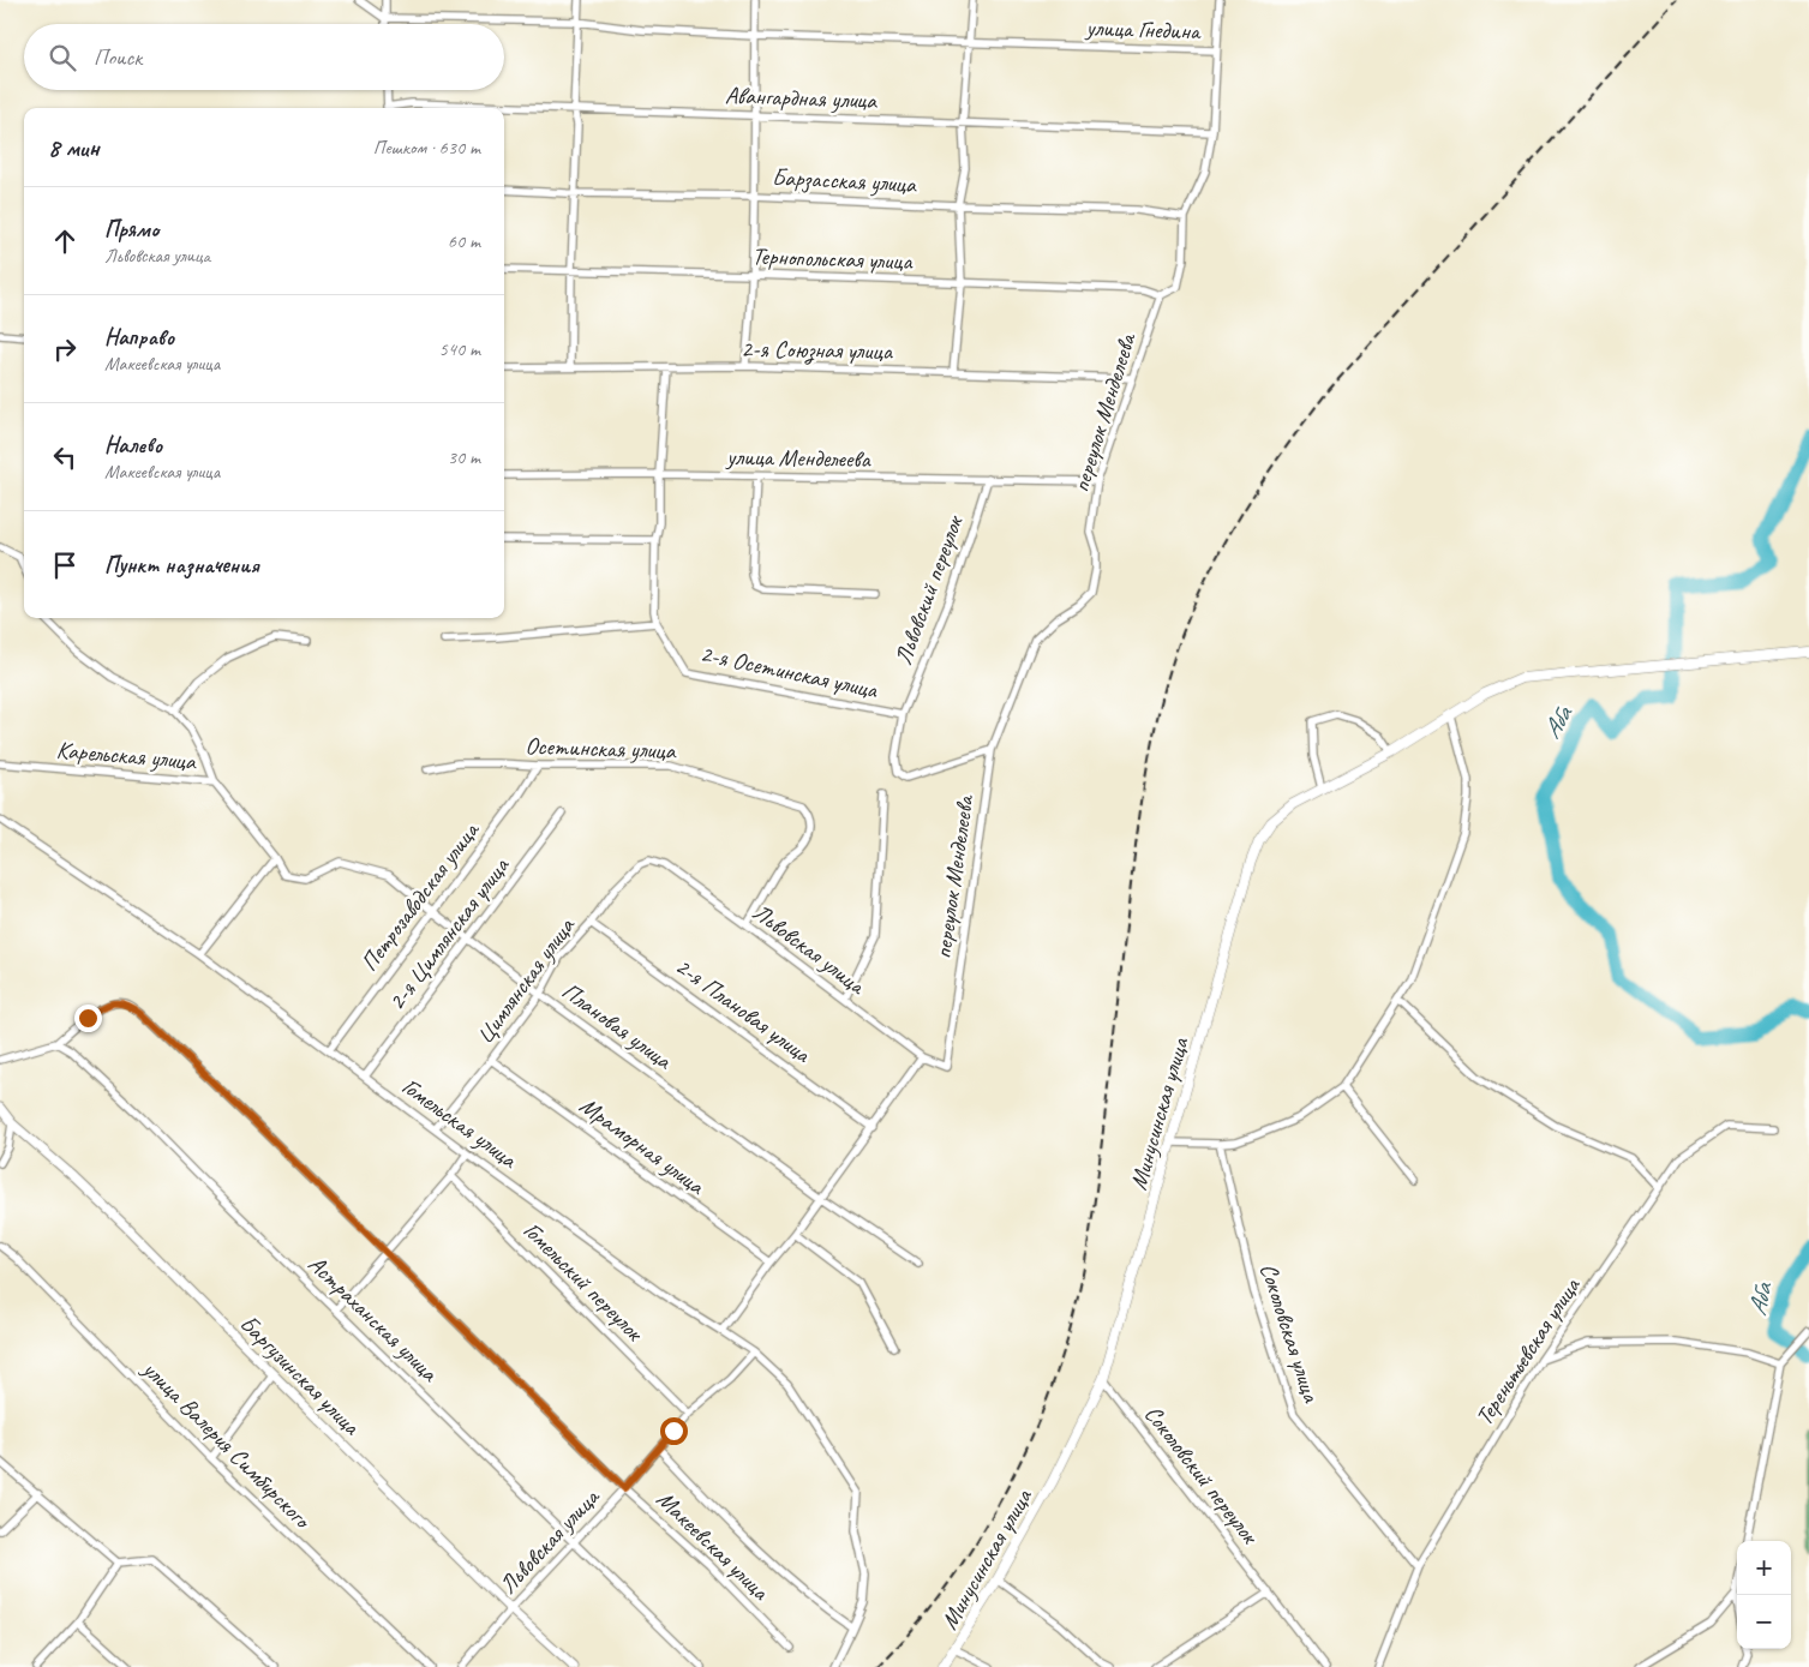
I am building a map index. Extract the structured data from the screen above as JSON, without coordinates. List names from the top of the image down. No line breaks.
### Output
{"streets":{"main road":["Минусинская улица"],"street":["улица Гнедина","Авангардная улица","Барзасская улица","Тернопольская улица","2-я Союзная улица","переулок Менделеева","улица Менделеева","Львовский переулок","2-я Осетинская улица","Осетинская улица","Карельская улица","Петрозаводская улица","2-я Цимлянская улица","Львовская улица","Цимлянская улица","2-я Плановая улица","Плановая улица","Гомельская улица","Мраморная улица","Гомельский переулок","Астраханская улица","Соколовская улица","Тереньтьевская улица","Баргузинская улица","улица Валерия Симбирского","Соколовский переулок","Макеевская улица"]},"crossings":[["улица Гнедина","переулок Менделеева"],["Авангардная улица","переулок Менделеева"],["Барзасская улица","переулок Менделеева"],["Тернопольская улица","переулок Менделеева"],["2-я Союзная улица","переулок Менделеева"],["переулок Менделеева","улица Менделеева"],["переулок Менделеева","Львовский переулок"],["переулок Менделеева","Львовская улица"],["улица Менделеева","Львовский переулок"],["Львовский переулок","2-я Осетинская улица"],["Осетинская улица","Петрозаводская улица"],["Осетинская улица","Львовская улица"],["Петрозаводская улица","Плановая улица"],["Петрозаводская улица","Гомельская улица"],["2-я Цимлянская улица","Плановая улица"],["2-я Цимлянская улица","Гомельская улица"],["Львовская улица","Цимлянская улица"],["Львовская улица","Гомельская улица"],["Львовская улица","Гомельский переулок"],["Львовская улица","Астраханская улица"],["Львовская улица","Баргузинская улица"],["Львовская улица","Макеевская улица"],["Цимлянская улица","2-я Плановая улица"],["Цимлянская улица","Плановая улица"],["Цимлянская улица","Гомельская улица"],["Цимлянская улица","Мраморная улица"],["Минусинская улица","Соколовский переулок"],["Астраханская улица","Макеевская улица"],["Соколовская улица","Тереньтьевская улица"]],"water":["Аба"],"page":{"search":"Поиск","heading":["8 мин","Пешком · 630 m"],"list":[["Прямо","Львовская улица","60 m"],["Направо","Макеевская улица","540 m"],["Налево","Макеевская улица","30 m"],"Пункт назначения"],"map_buttons":["+","−"]}}
